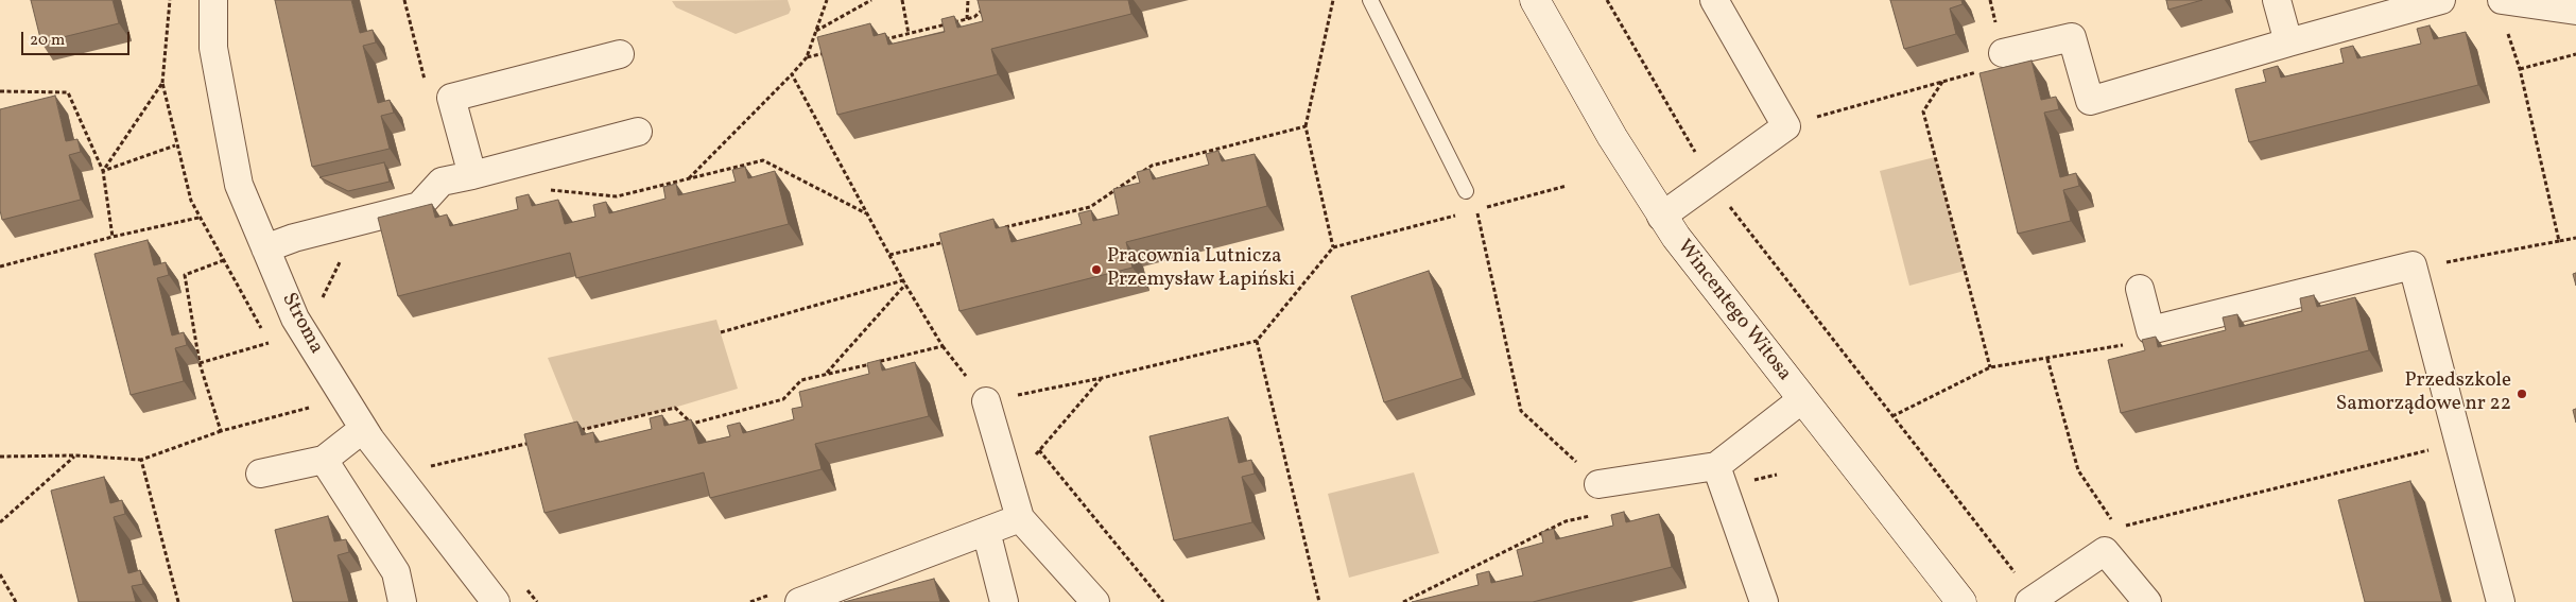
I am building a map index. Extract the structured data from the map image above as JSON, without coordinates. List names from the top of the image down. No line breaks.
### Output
{"streets":{"street":["Wincentego Witosa","Stroma"]},"places":["Pracownia Lutnicza Przemysław Łapiński","Przedszkole Samorządowe nr 22"],"scale_bar":"20 m"}
